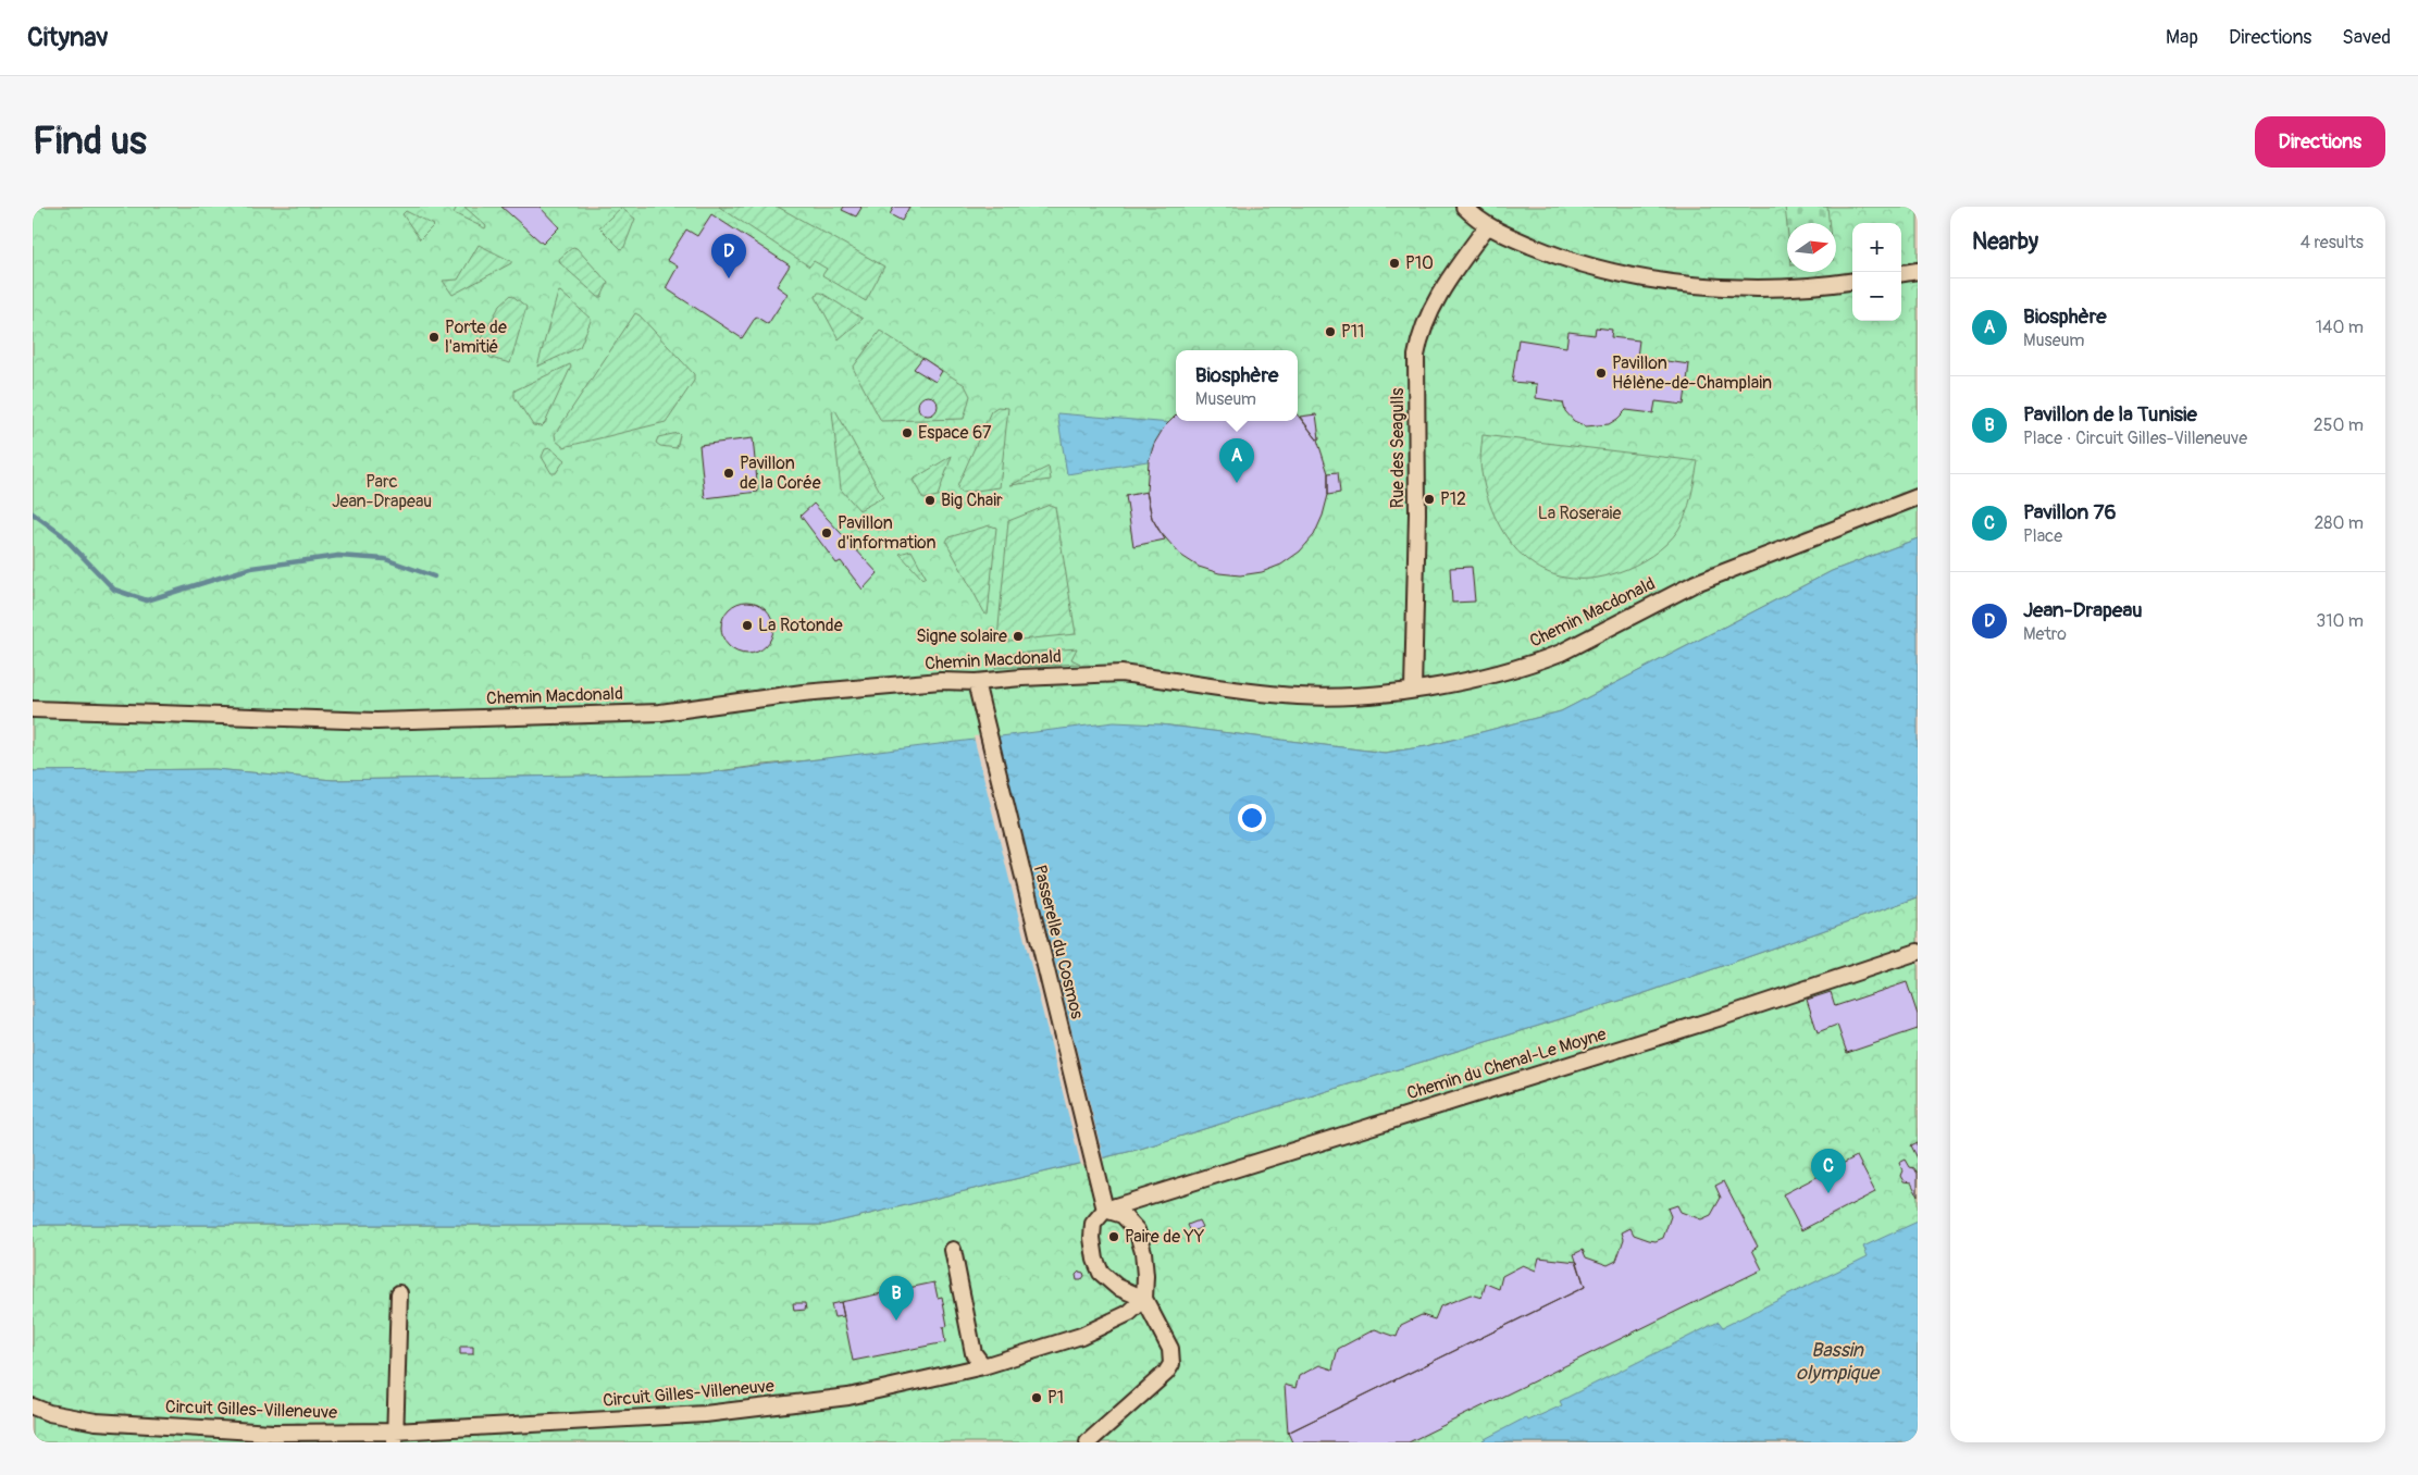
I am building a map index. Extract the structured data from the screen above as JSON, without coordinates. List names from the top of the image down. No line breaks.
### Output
{"streets":{"street":["Rue des Seagulls","Chemin Macdonald","Passerelle du Cosmos","Chemin du Chenal-Le Moyne","Circuit Gilles-Villeneuve"]},"crossings":[["Rue des Seagulls","Chemin Macdonald"],["Chemin Macdonald","Passerelle du Cosmos"],["Passerelle du Cosmos","Chemin du Chenal-Le Moyne"]],"water":["Bassin olympique"],"parks":["Parc Jean-Drapeau","La Roseraie"],"places":["P10","P11","Porte de l'amitié","Pavillon Hélène-de-Champlain","Espace 67","Pavillon de la Corée","P12","Big Chair","Pavillon d'information","La Rotonde","Signe solaire","Paire de YY","P1"],"north":"right","page":{"header":"Citynav","nav":["Map","Directions","Saved"],"buttons":"Directions","title":"Find us","heading":["Nearby","4 results"],"map_buttons":["+","−"],"pins":["D","A","C","B"],"list":[{"mark":"A","name":"Biosphère","note":"Museum","value":"140 m"},{"mark":"B","name":"Pavillon de la Tunisie","note":"Place · Circuit Gilles-Villeneuve","value":"250 m"},{"mark":"C","name":"Pavillon 76","note":"Place","value":"280 m"},{"mark":"D","name":"Jean-Drapeau","note":"Metro","value":"310 m"}],"popup":["Biosphère","Museum"]}}
